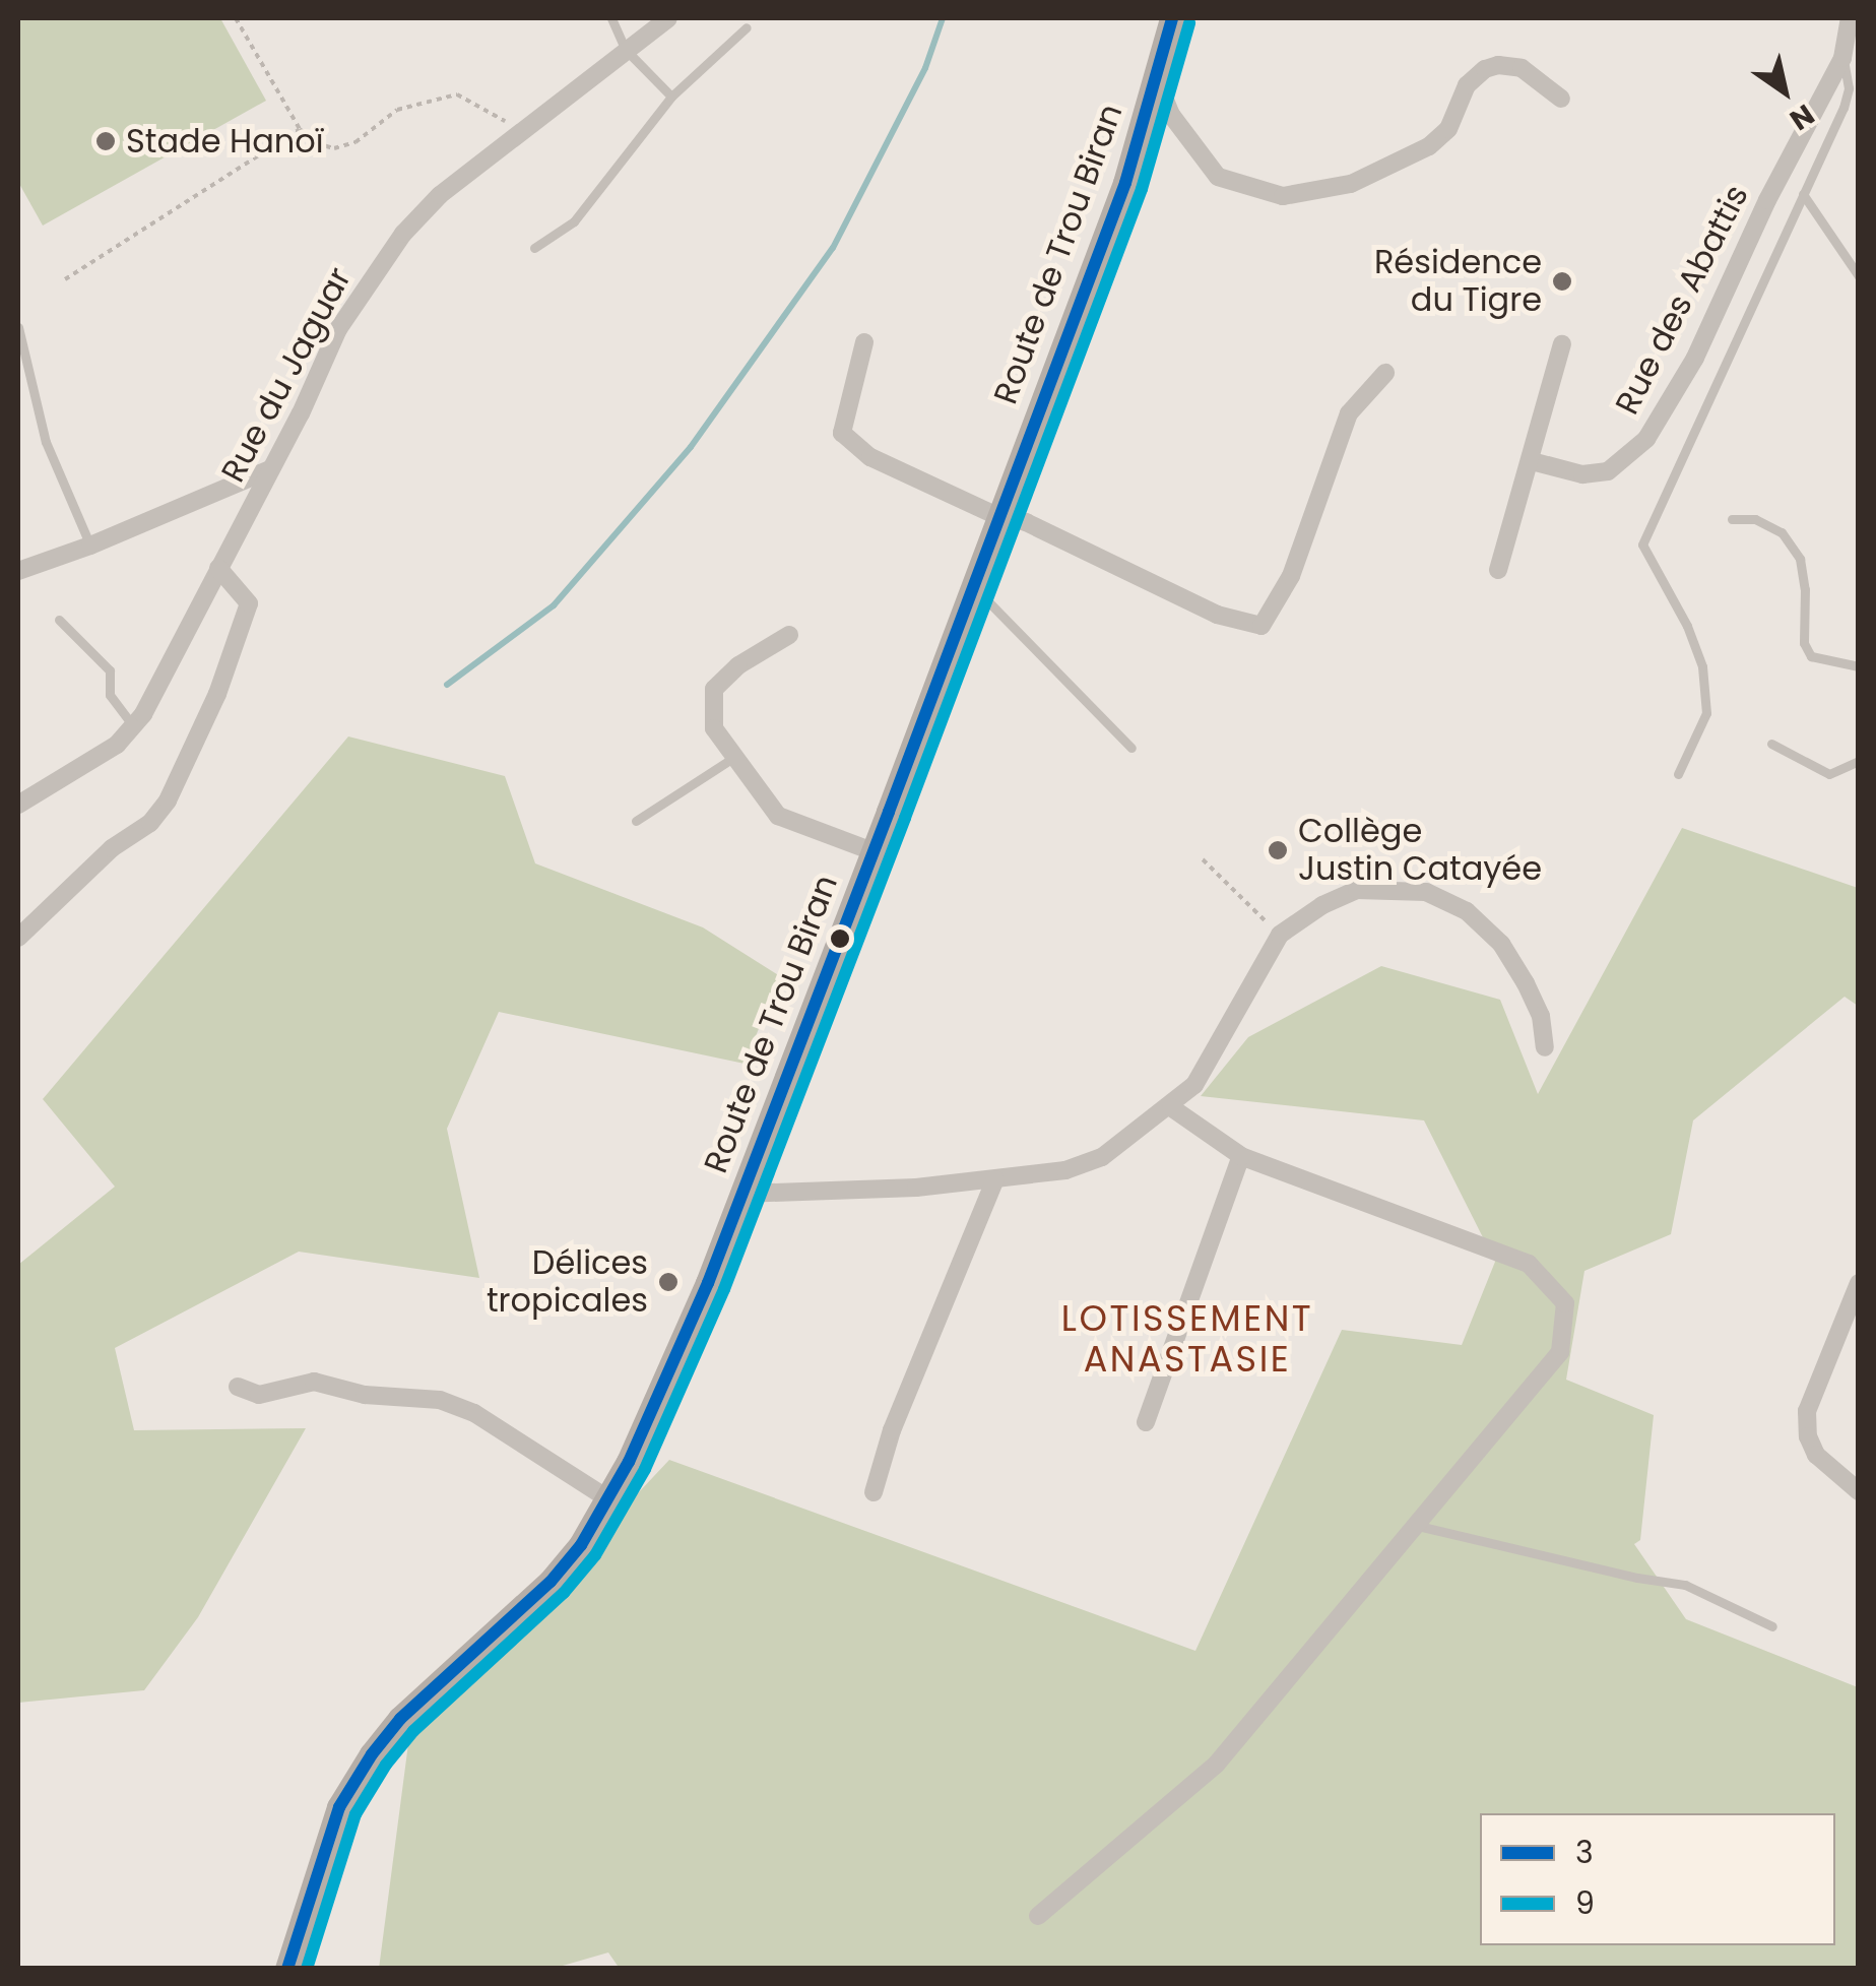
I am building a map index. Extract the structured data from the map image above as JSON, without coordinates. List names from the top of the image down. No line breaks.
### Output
{"streets":{"main road":["Route de Trou Biran"],"street":["Rue des Abattis","Rue du Jaguar"]},"districts":["LOTISSEMENT ANASTASIE"],"places":["Stade Hanoï","Résidence du Tigre","Collège Justin Catayée","Délices tropicales"],"lines":["transit line 3","transit line 9"],"legend":["3","9"],"north":"bottom right"}
